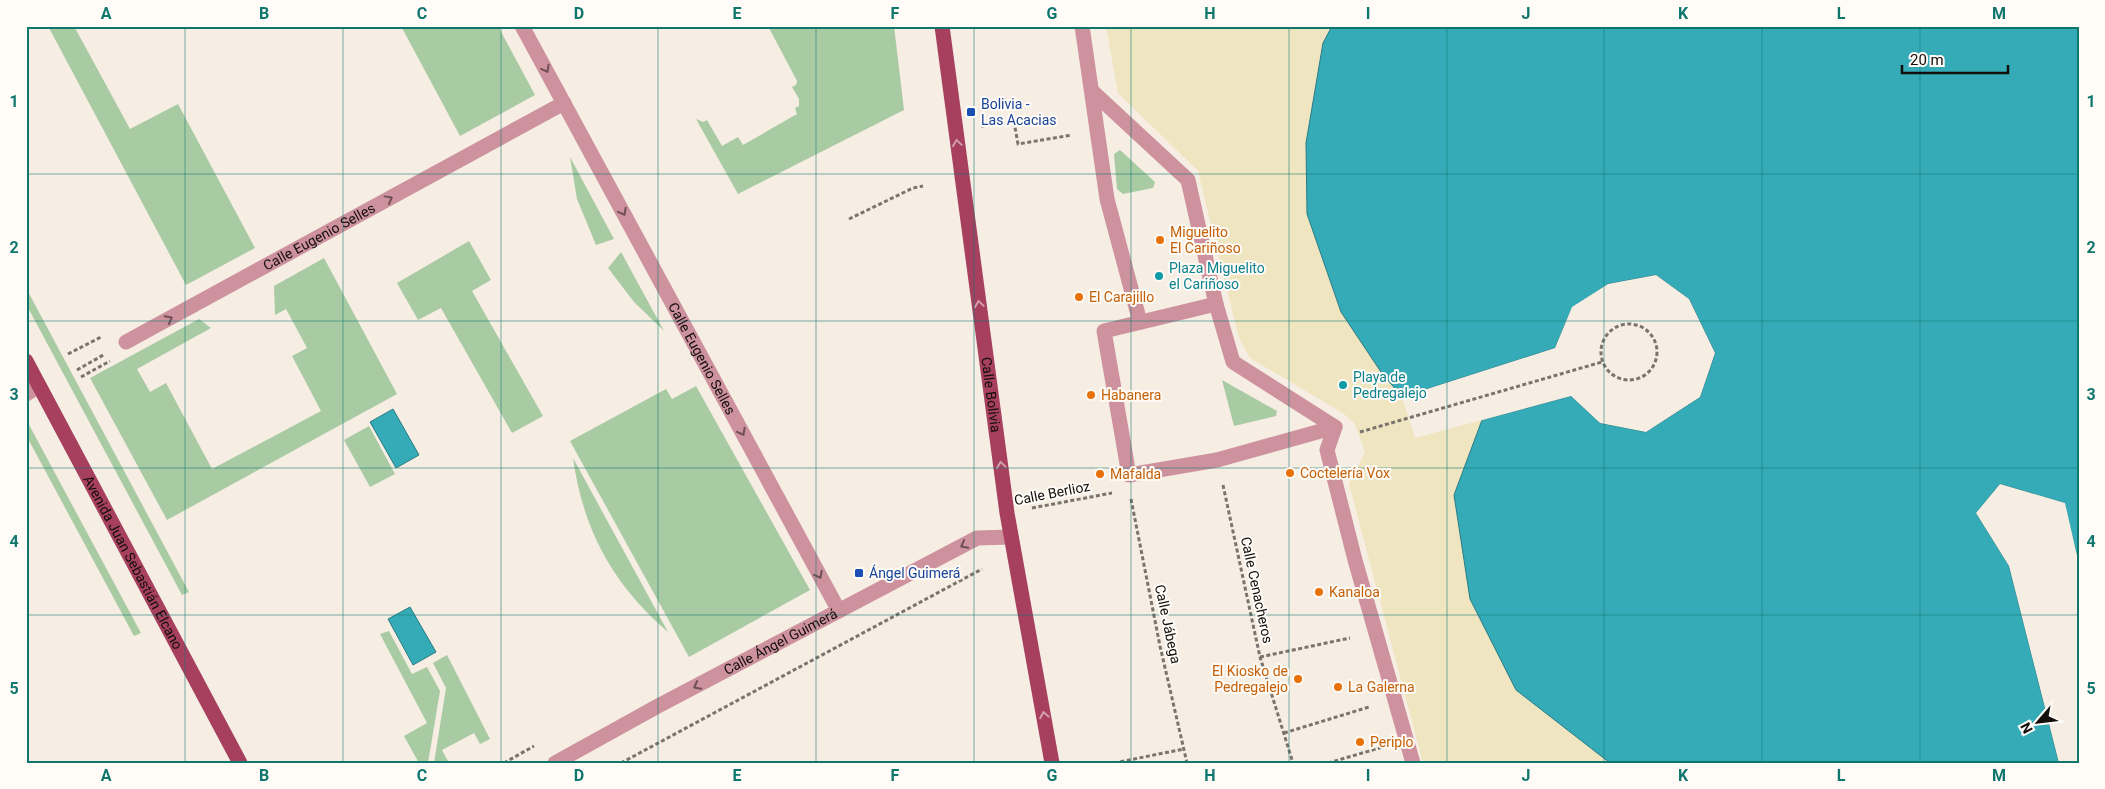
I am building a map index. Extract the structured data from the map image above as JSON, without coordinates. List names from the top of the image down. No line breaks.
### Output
{"streets":{"main road":["Calle Bolivia","Avenida Juan Sebastián Elcano"],"street":["Calle Eugenio Selles","Calle Ángel Guimerá"],"path":["Calle Berlioz","Calle Cenacheros","Calle Jábega"]},"crossings":[["Calle Eugenio Selles","Calle Ángel Guimerá"],["Calle Bolivia","Calle Berlioz"],["Calle Bolivia","Calle Ángel Guimerá"]],"one_way":["Calle Bolivia","Calle Ángel Guimerá"],"places":{"transit":["Bolivia - Las Acacias","Ángel Guimerá"],"other":["Miguelito El Cariñoso","Plaza Miguelito el Cariñoso","El Carajillo","Playa de Pedregalejo","Habanera","Coctelería Vox","Mafalda","Kanaloa","El Kiosko de Pedregalejo","La Galerna","Periplo"]},"scale_bar":"20 m","north":"bottom left","grid":{"columns":["A","B","C","D","E","F","G","H","I","J","K","L","M"],"rows":["1","2","3","4","5"]}}
